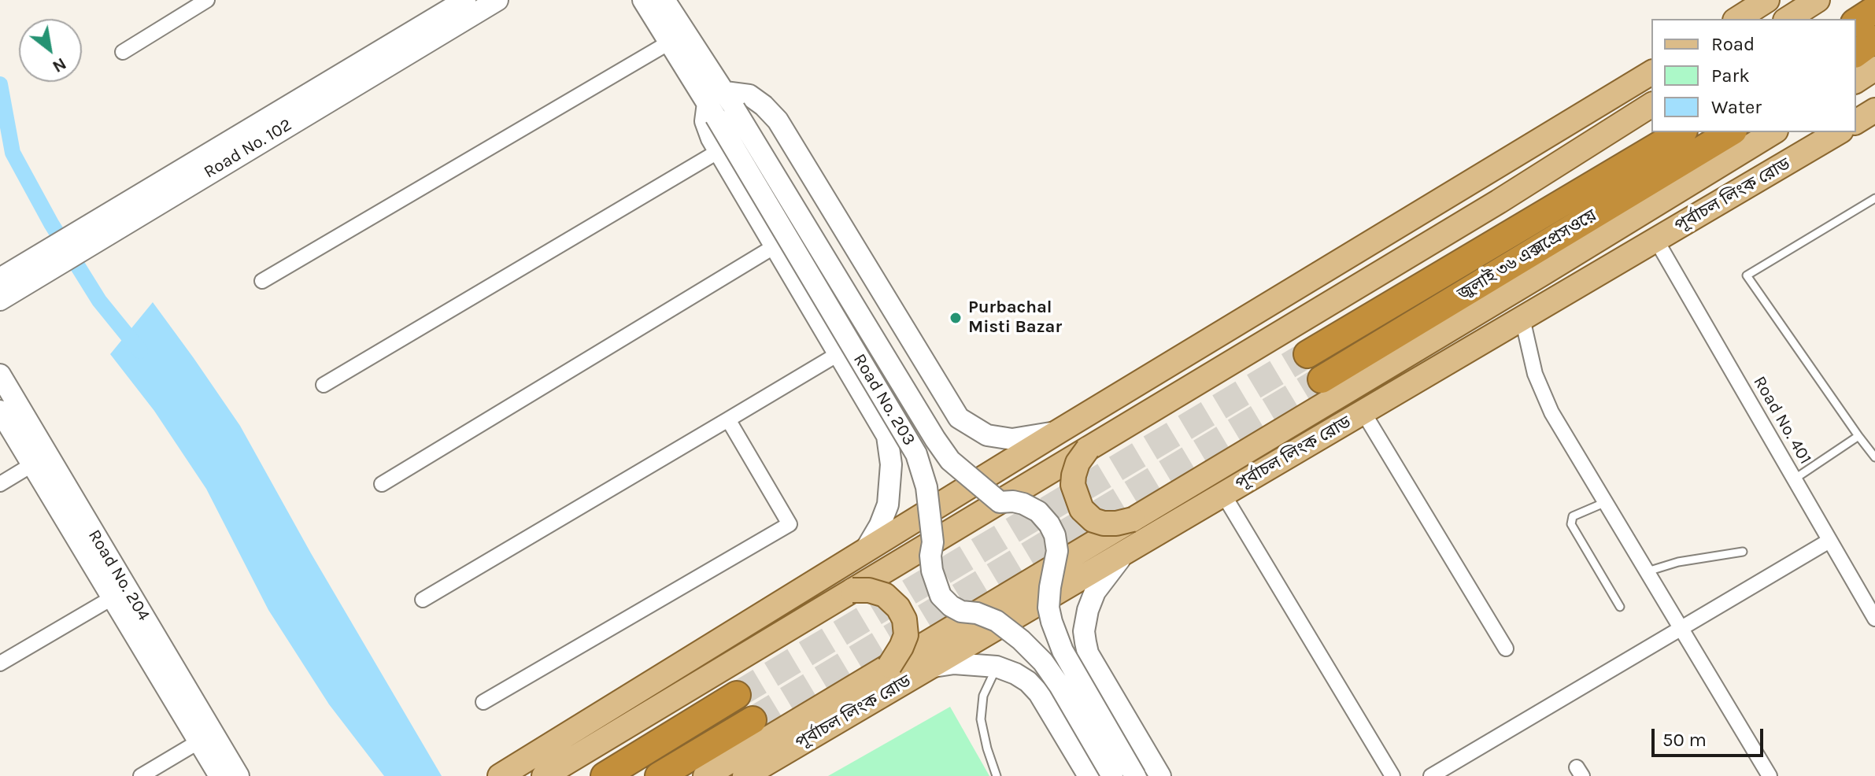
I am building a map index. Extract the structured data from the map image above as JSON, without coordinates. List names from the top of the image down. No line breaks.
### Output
{"streets":{"highway":["জুলাই ৩৬ এক্সপ্রেসওয়ে"],"main road":["পূর্বাচল লিংক রোড"],"street":["Road No. 102","Road No. 203","Road No. 401","Road No. 204"]},"crossings":[["পূর্বাচল লিংক রোড","Road No. 401"]],"places":["Purbachal Misti Bazar"],"legend":["Road","Park","Water"],"scale_bar":"50 m","north":"bottom right"}
